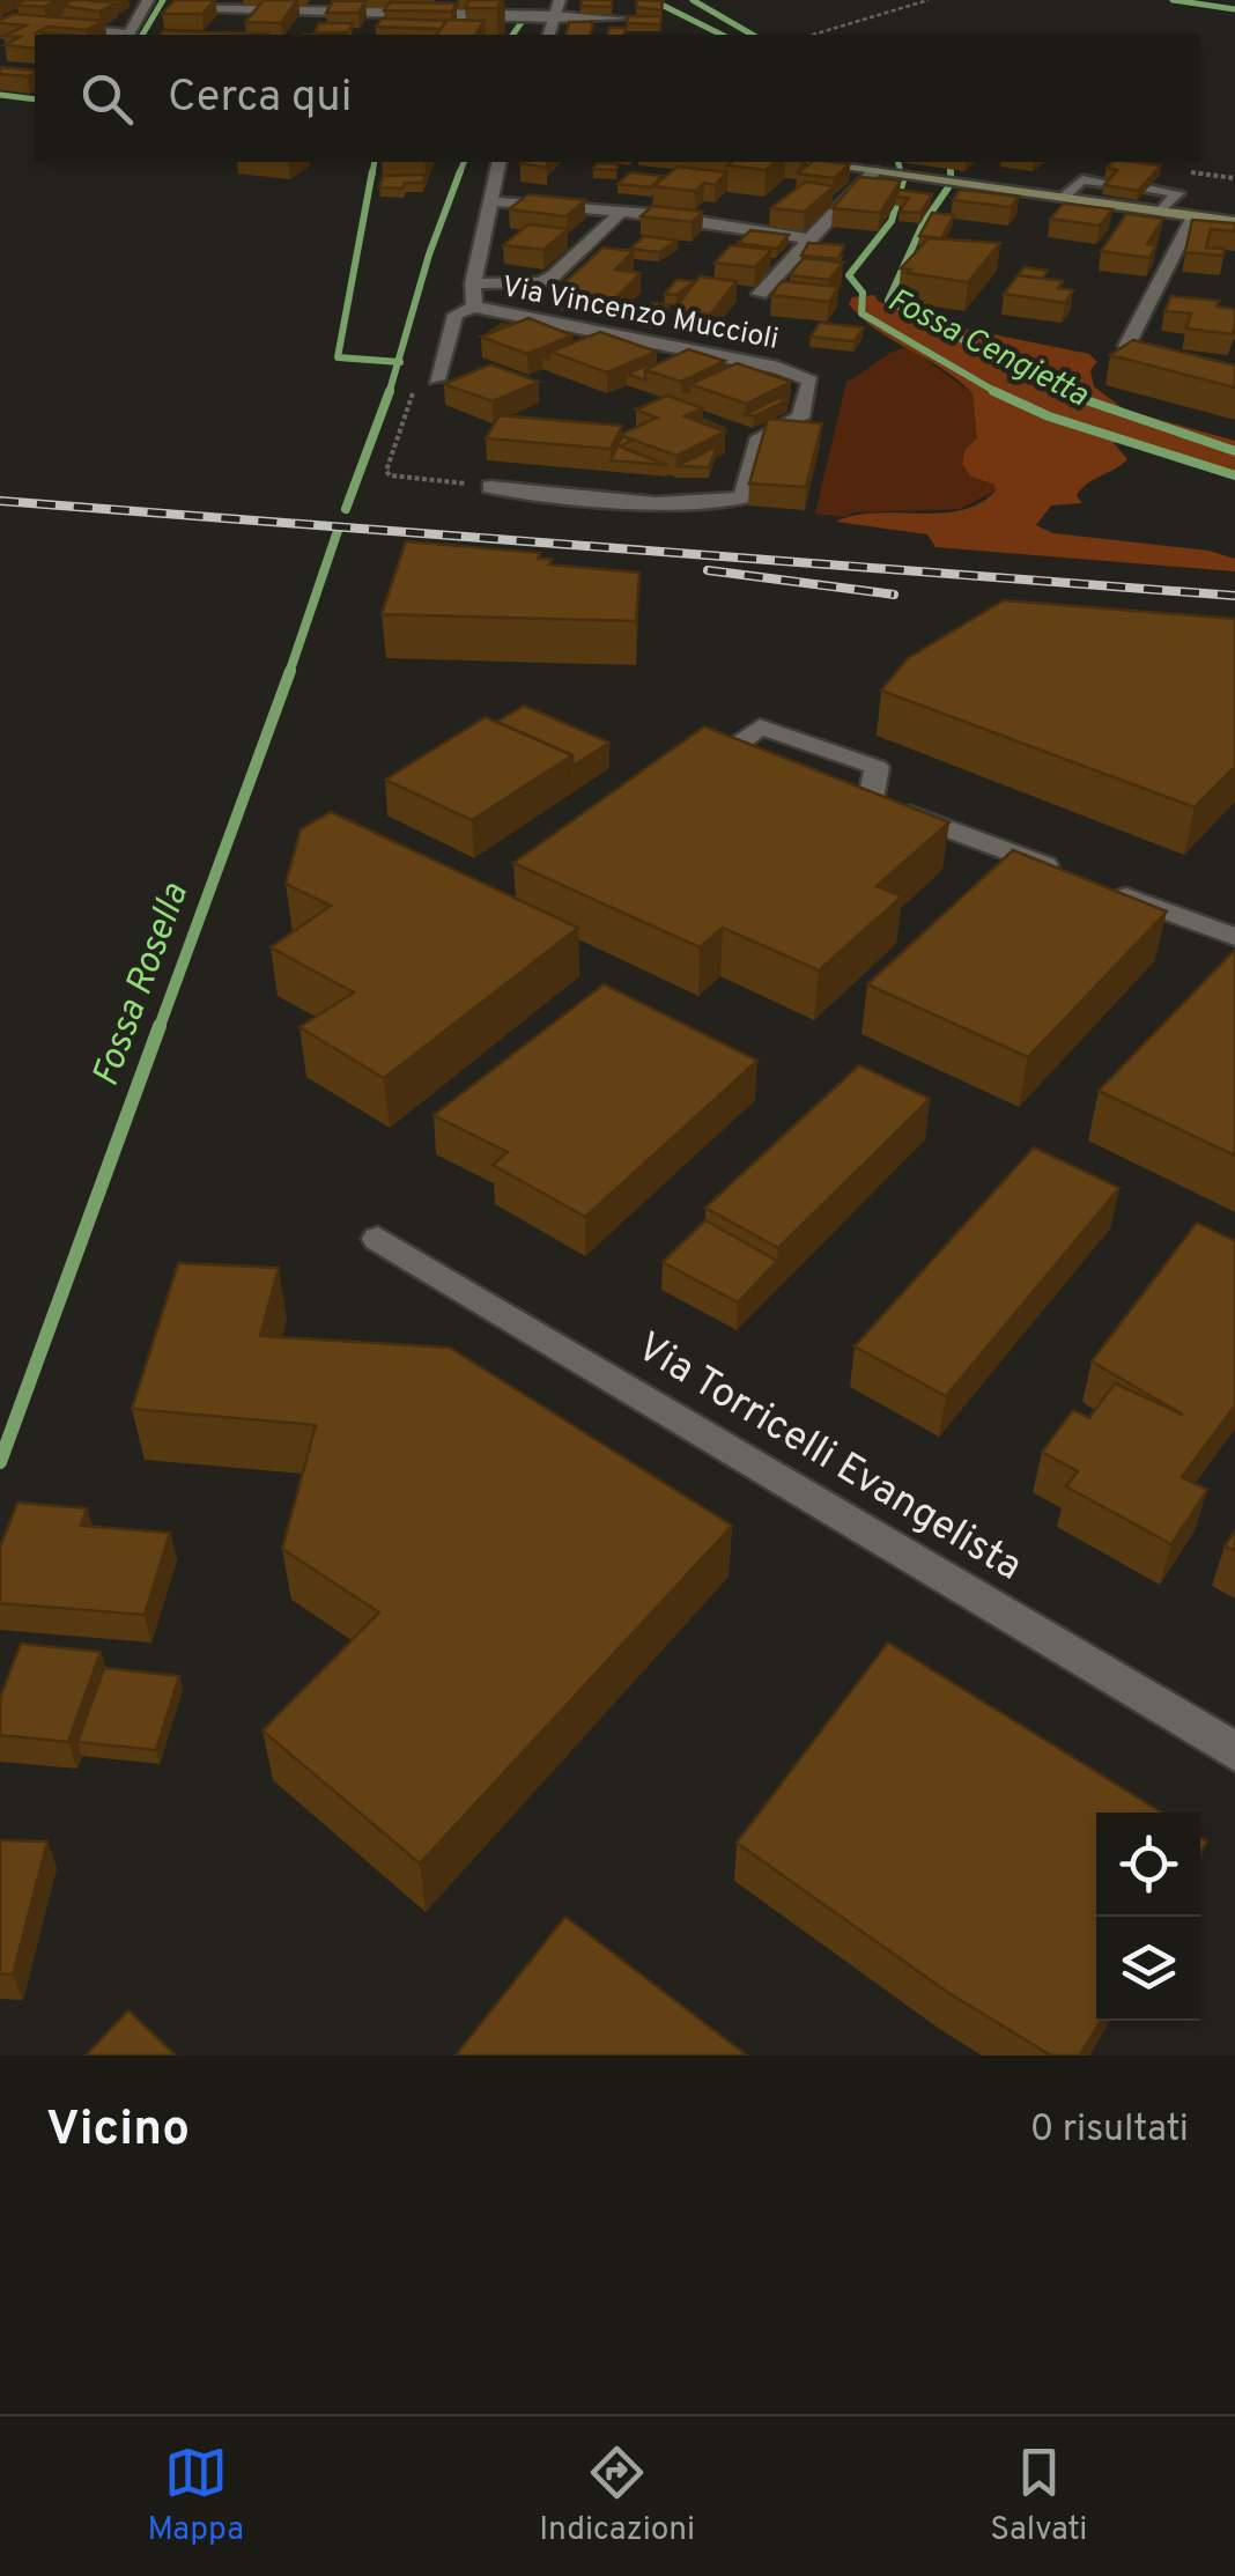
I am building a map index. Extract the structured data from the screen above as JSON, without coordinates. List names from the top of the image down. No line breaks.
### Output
{"streets":{"street":["Via Vincenzo Muccioli","Via Torricelli Evangelista"]},"water":["Fossa Cengietta","Fossa Rosella"],"page":{"search":"Cerca qui","heading":["Vicino","0 risultati"],"nav":["Mappa","Indicazioni","Salvati"]}}
